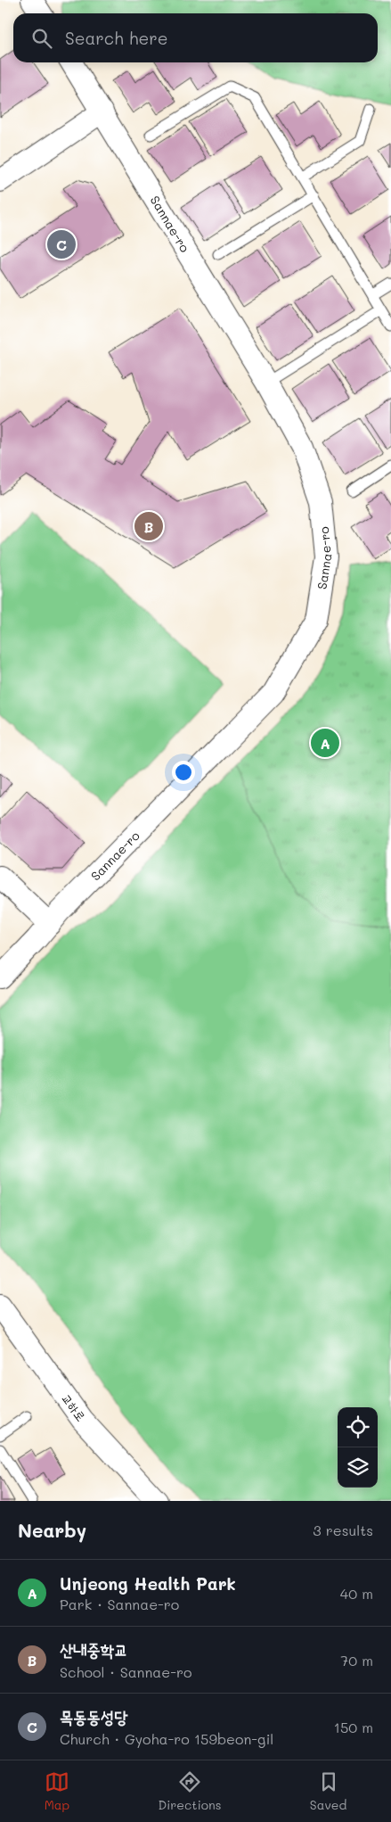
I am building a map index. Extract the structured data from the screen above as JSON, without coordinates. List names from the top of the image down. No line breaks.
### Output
{"streets":{"street":["Sannae-ro","교하로"]},"page":{"search":"Search here","pins":["C","B","A"],"heading":["Nearby","3 results"],"list":[{"mark":"A","name":"Unjeong Health Park","note":"Park · Sannae-ro","value":"40 m"},{"mark":"B","name":"산내중학교","note":"School · Sannae-ro","value":"70 m"},{"mark":"C","name":"목동동성당","note":"Church · Gyoha-ro 159beon-gil","value":"150 m"}],"nav":["Map","Directions","Saved"]}}
